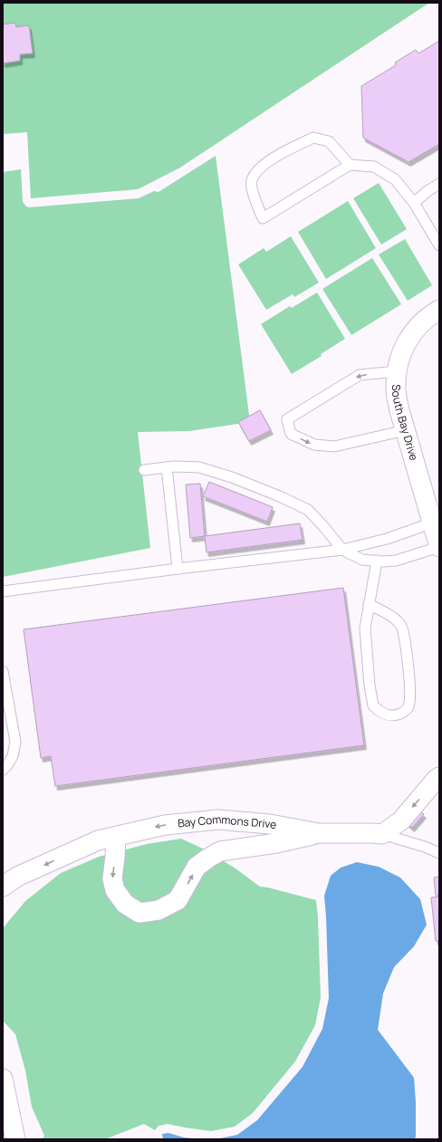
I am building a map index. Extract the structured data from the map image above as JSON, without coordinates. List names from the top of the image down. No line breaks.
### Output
{"streets":{"street":["South Bay Drive","Bay Commons Drive"]},"one_way":["Bay Commons Drive"]}
